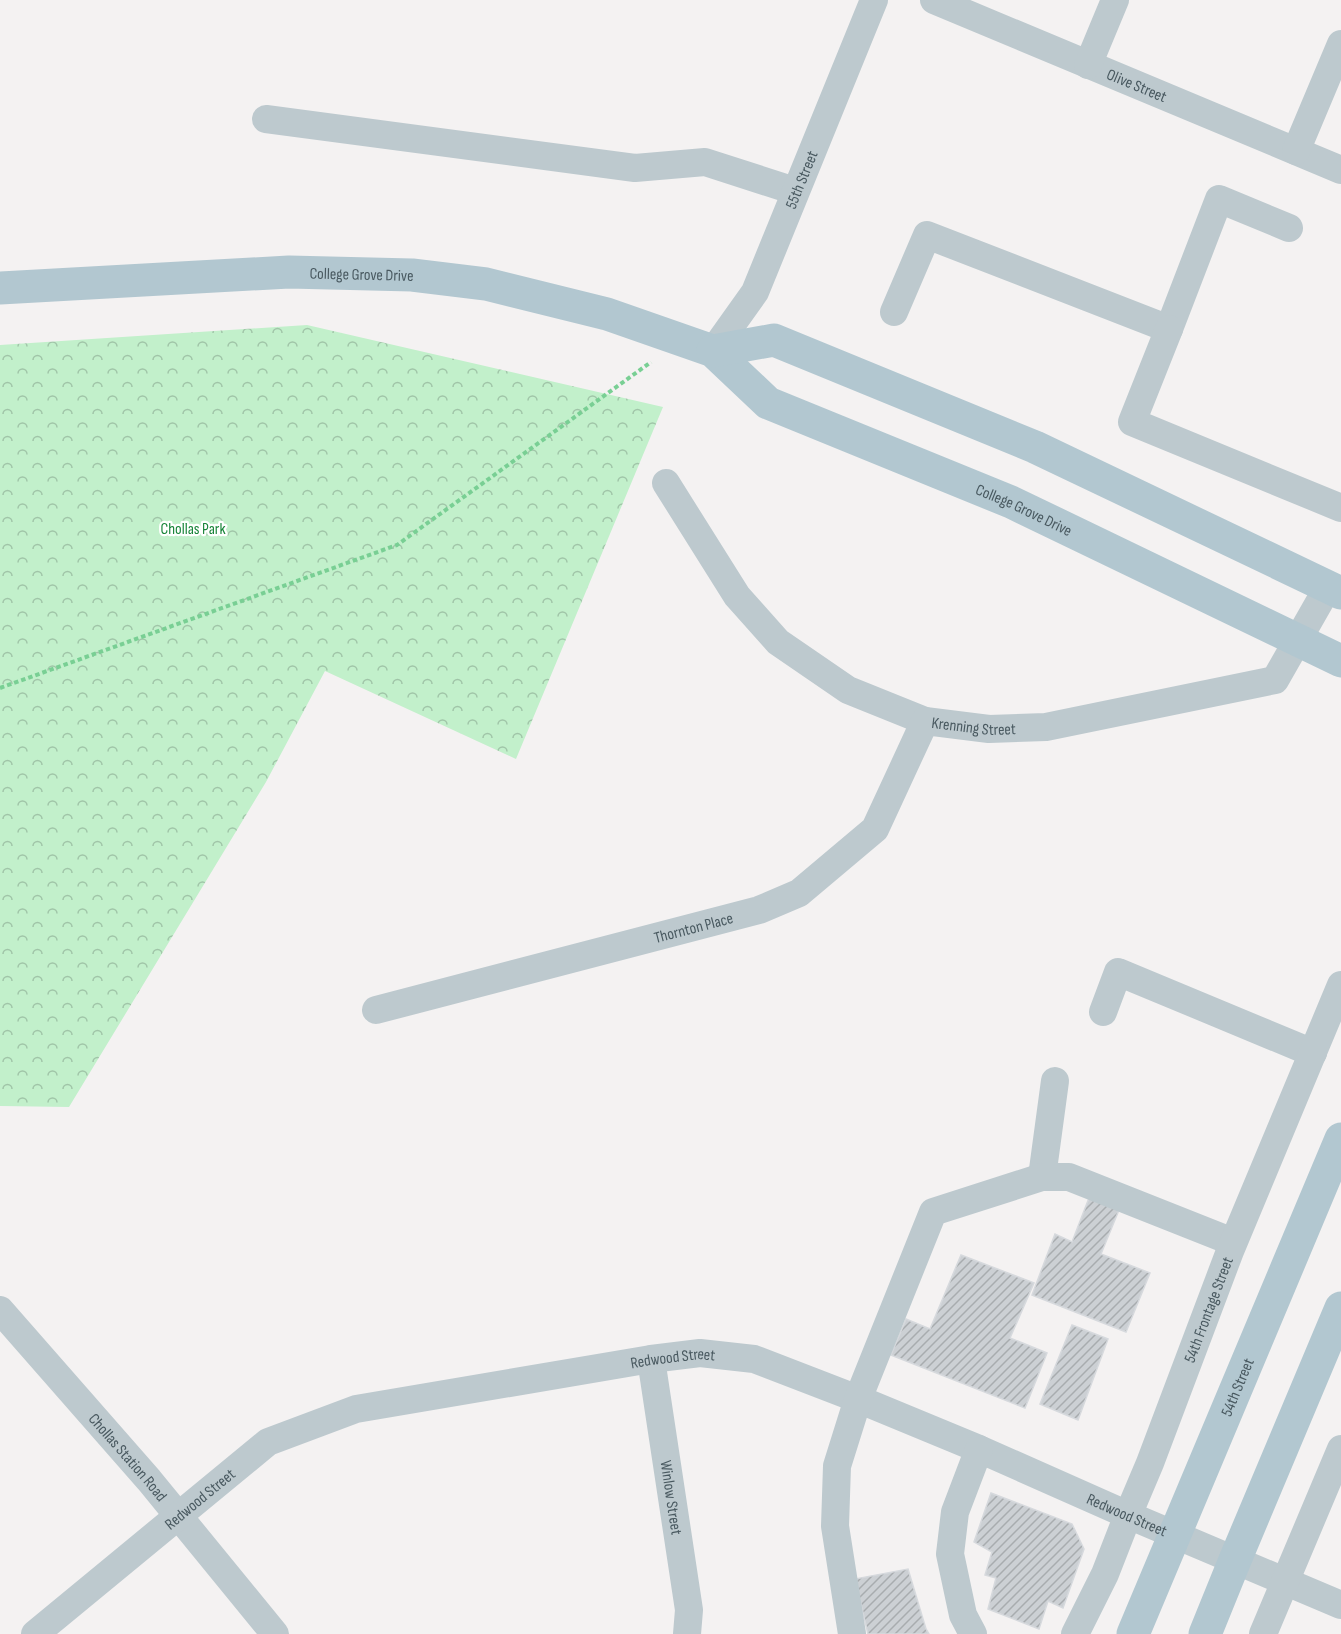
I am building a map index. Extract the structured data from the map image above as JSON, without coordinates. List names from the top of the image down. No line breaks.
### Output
{"streets":{"main road":["College Grove Drive","54th Street"],"street":["Olive Street","55th Street","Krenning Street","Thornton Place","54th Frontage Street","Redwood Street","Chollas Station Road","Winlow Street"]},"crossings":[["55th Street","College Grove Drive"],["College Grove Drive","Krenning Street"],["Krenning Street","Thornton Place"],["54th Frontage Street","Redwood Street"],["Redwood Street","54th Street"],["Redwood Street","Chollas Station Road"],["Redwood Street","Winlow Street"]],"parks":["Chollas Park"]}
